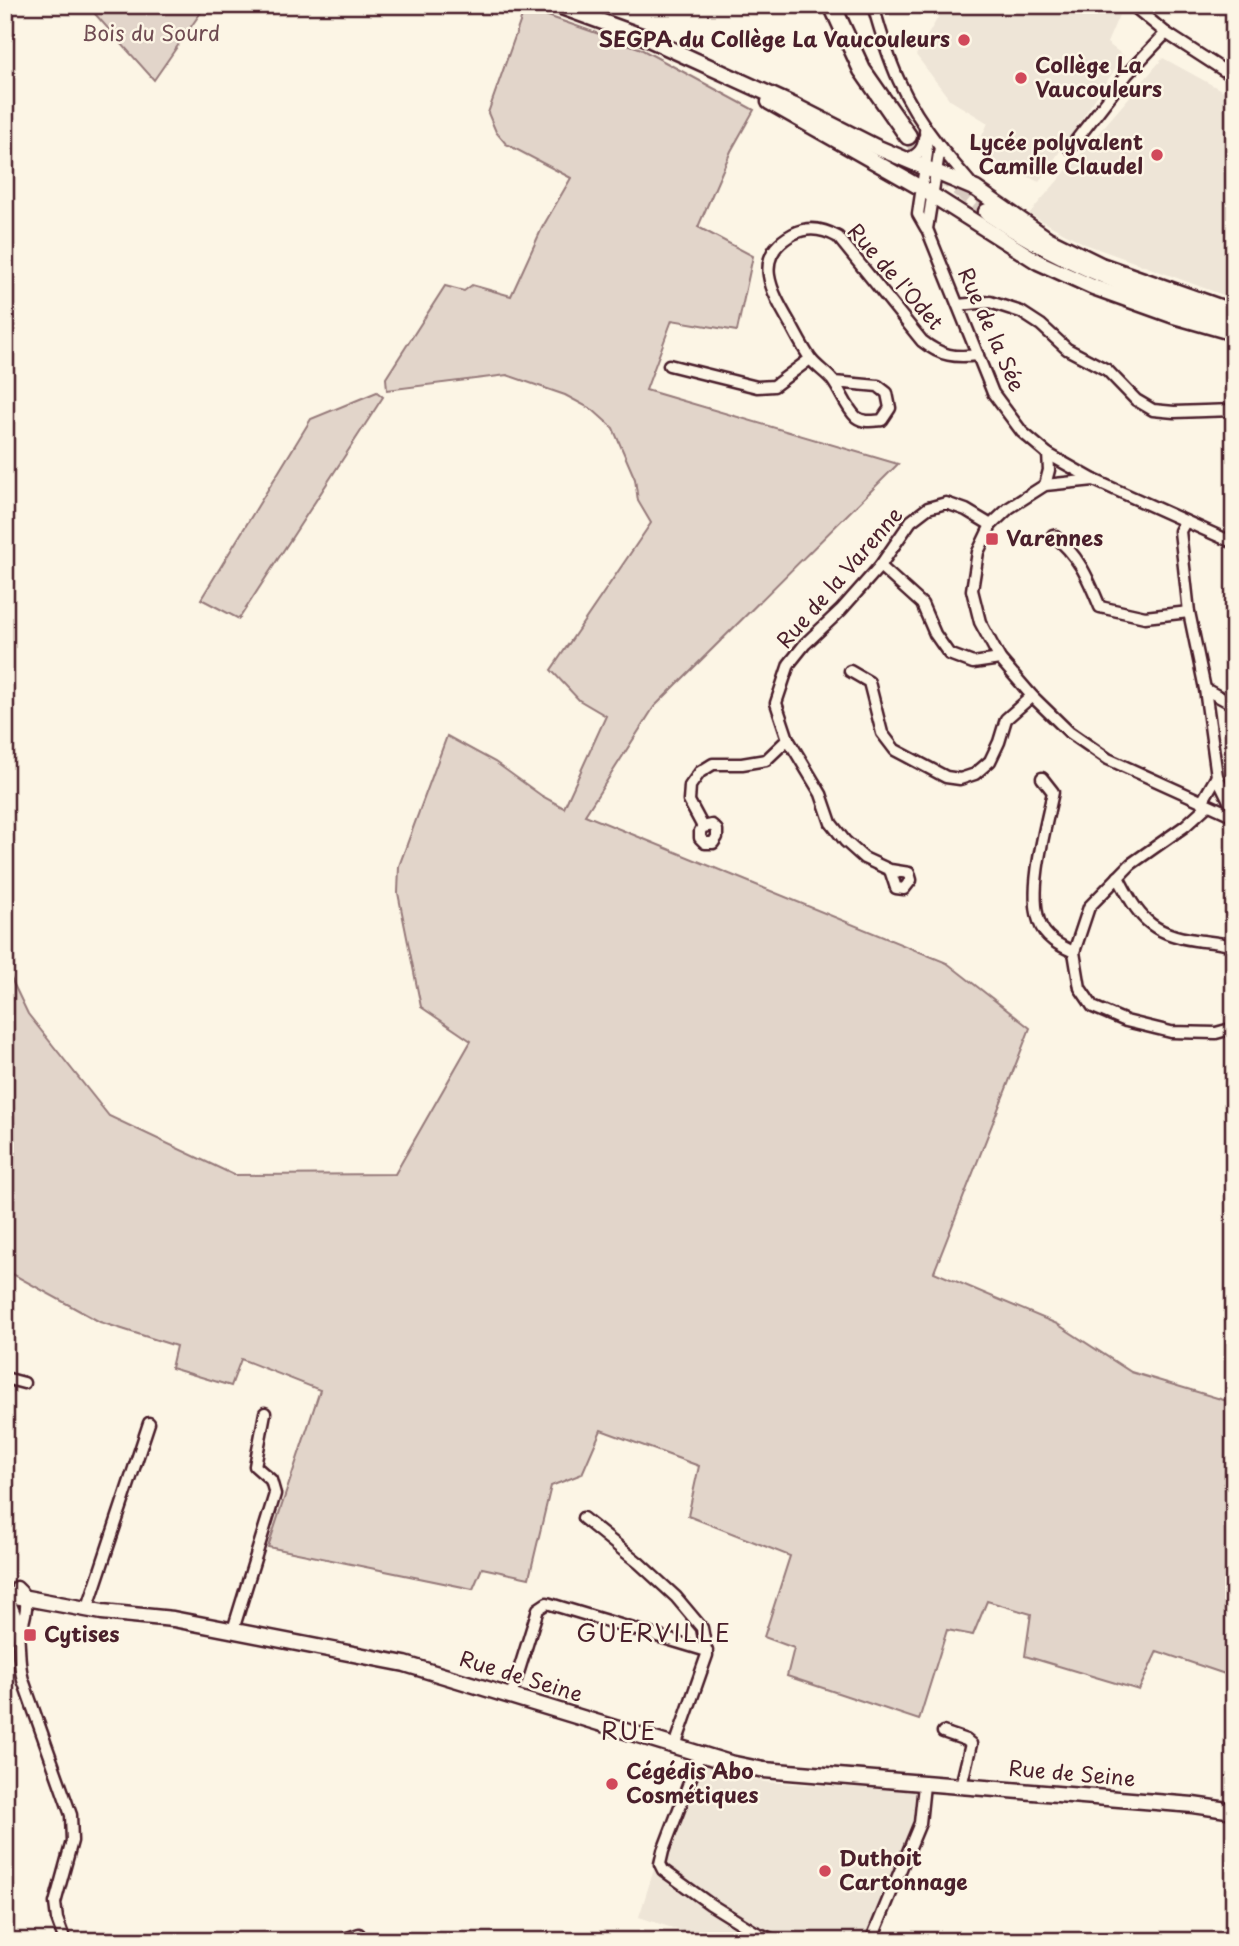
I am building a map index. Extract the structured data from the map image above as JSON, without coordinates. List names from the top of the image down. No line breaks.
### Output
{"streets":{"street":["Rue de l'Odet","Rue de la Sée","Rue de la Varenne","Rue de Seine"]},"crossings":[["Rue de l'Odet","Rue de la Sée"]],"districts":["GUERVILLE","RUE"],"parks":["Bois du Sourd"],"places":{"other":["SEGPA du Collège La Vaucouleurs","Collège La Vaucouleurs","Lycée polyvalent Camille Claudel","Cégédis Abo Cosmétiques","Duthoit Cartonnage"],"transit":["Varennes","Cytises"]}}
